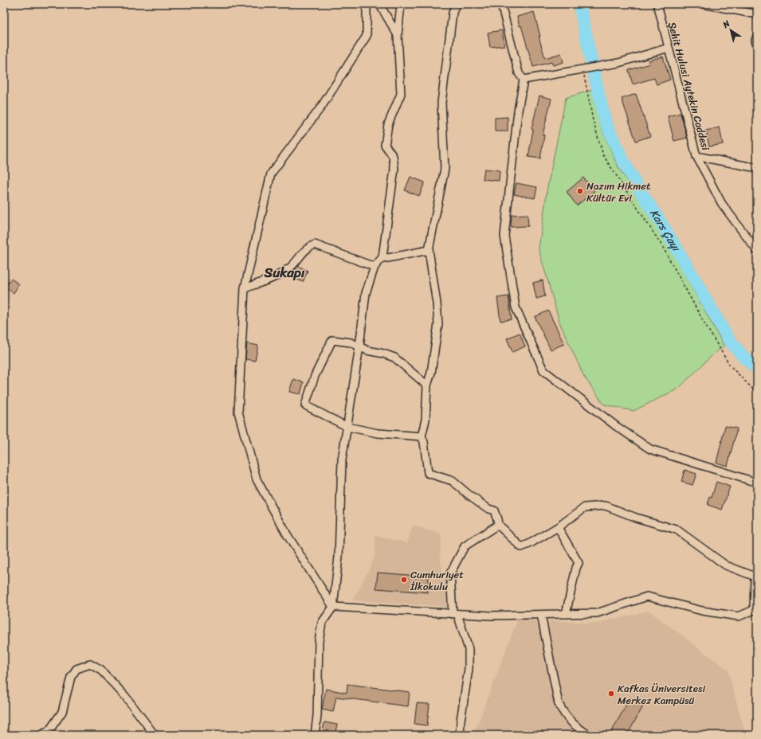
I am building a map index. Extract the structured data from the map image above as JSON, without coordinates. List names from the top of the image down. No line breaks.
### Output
{"streets":{"street":["Şehit Hulusi Aytekin Caddesi"]},"districts":["Sukapı"],"water":["Kars Çayı"],"places":["Nazım Hikmet Kültür Evi","Cumhuriyet İlkokulu","Kafkas Üniversitesi Merkez Kampüsü"],"north":"top left"}
